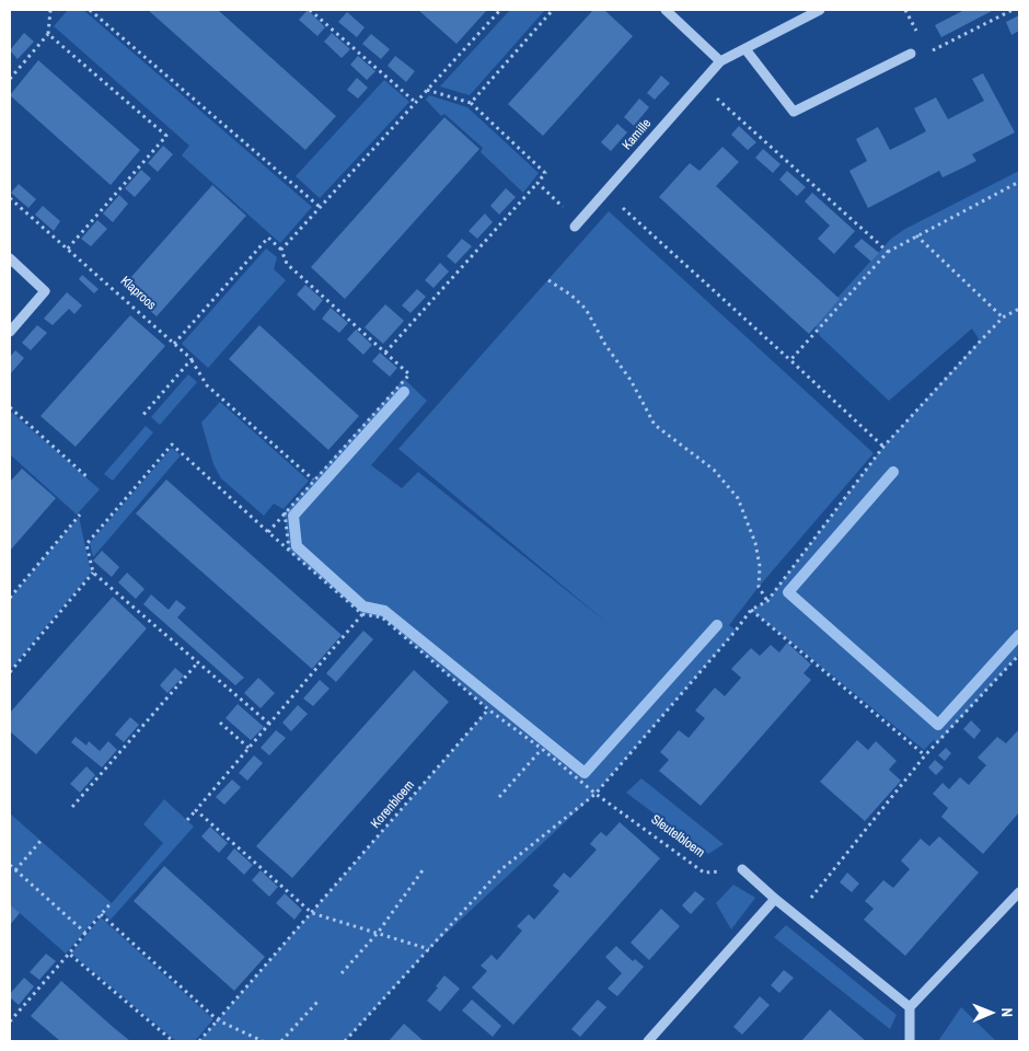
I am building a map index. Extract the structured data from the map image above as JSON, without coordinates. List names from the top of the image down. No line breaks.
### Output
{"streets":{"street":["Kamille"],"path":["Klaproos","Korenbloem","Sleutelbloem"]},"north":"right"}
